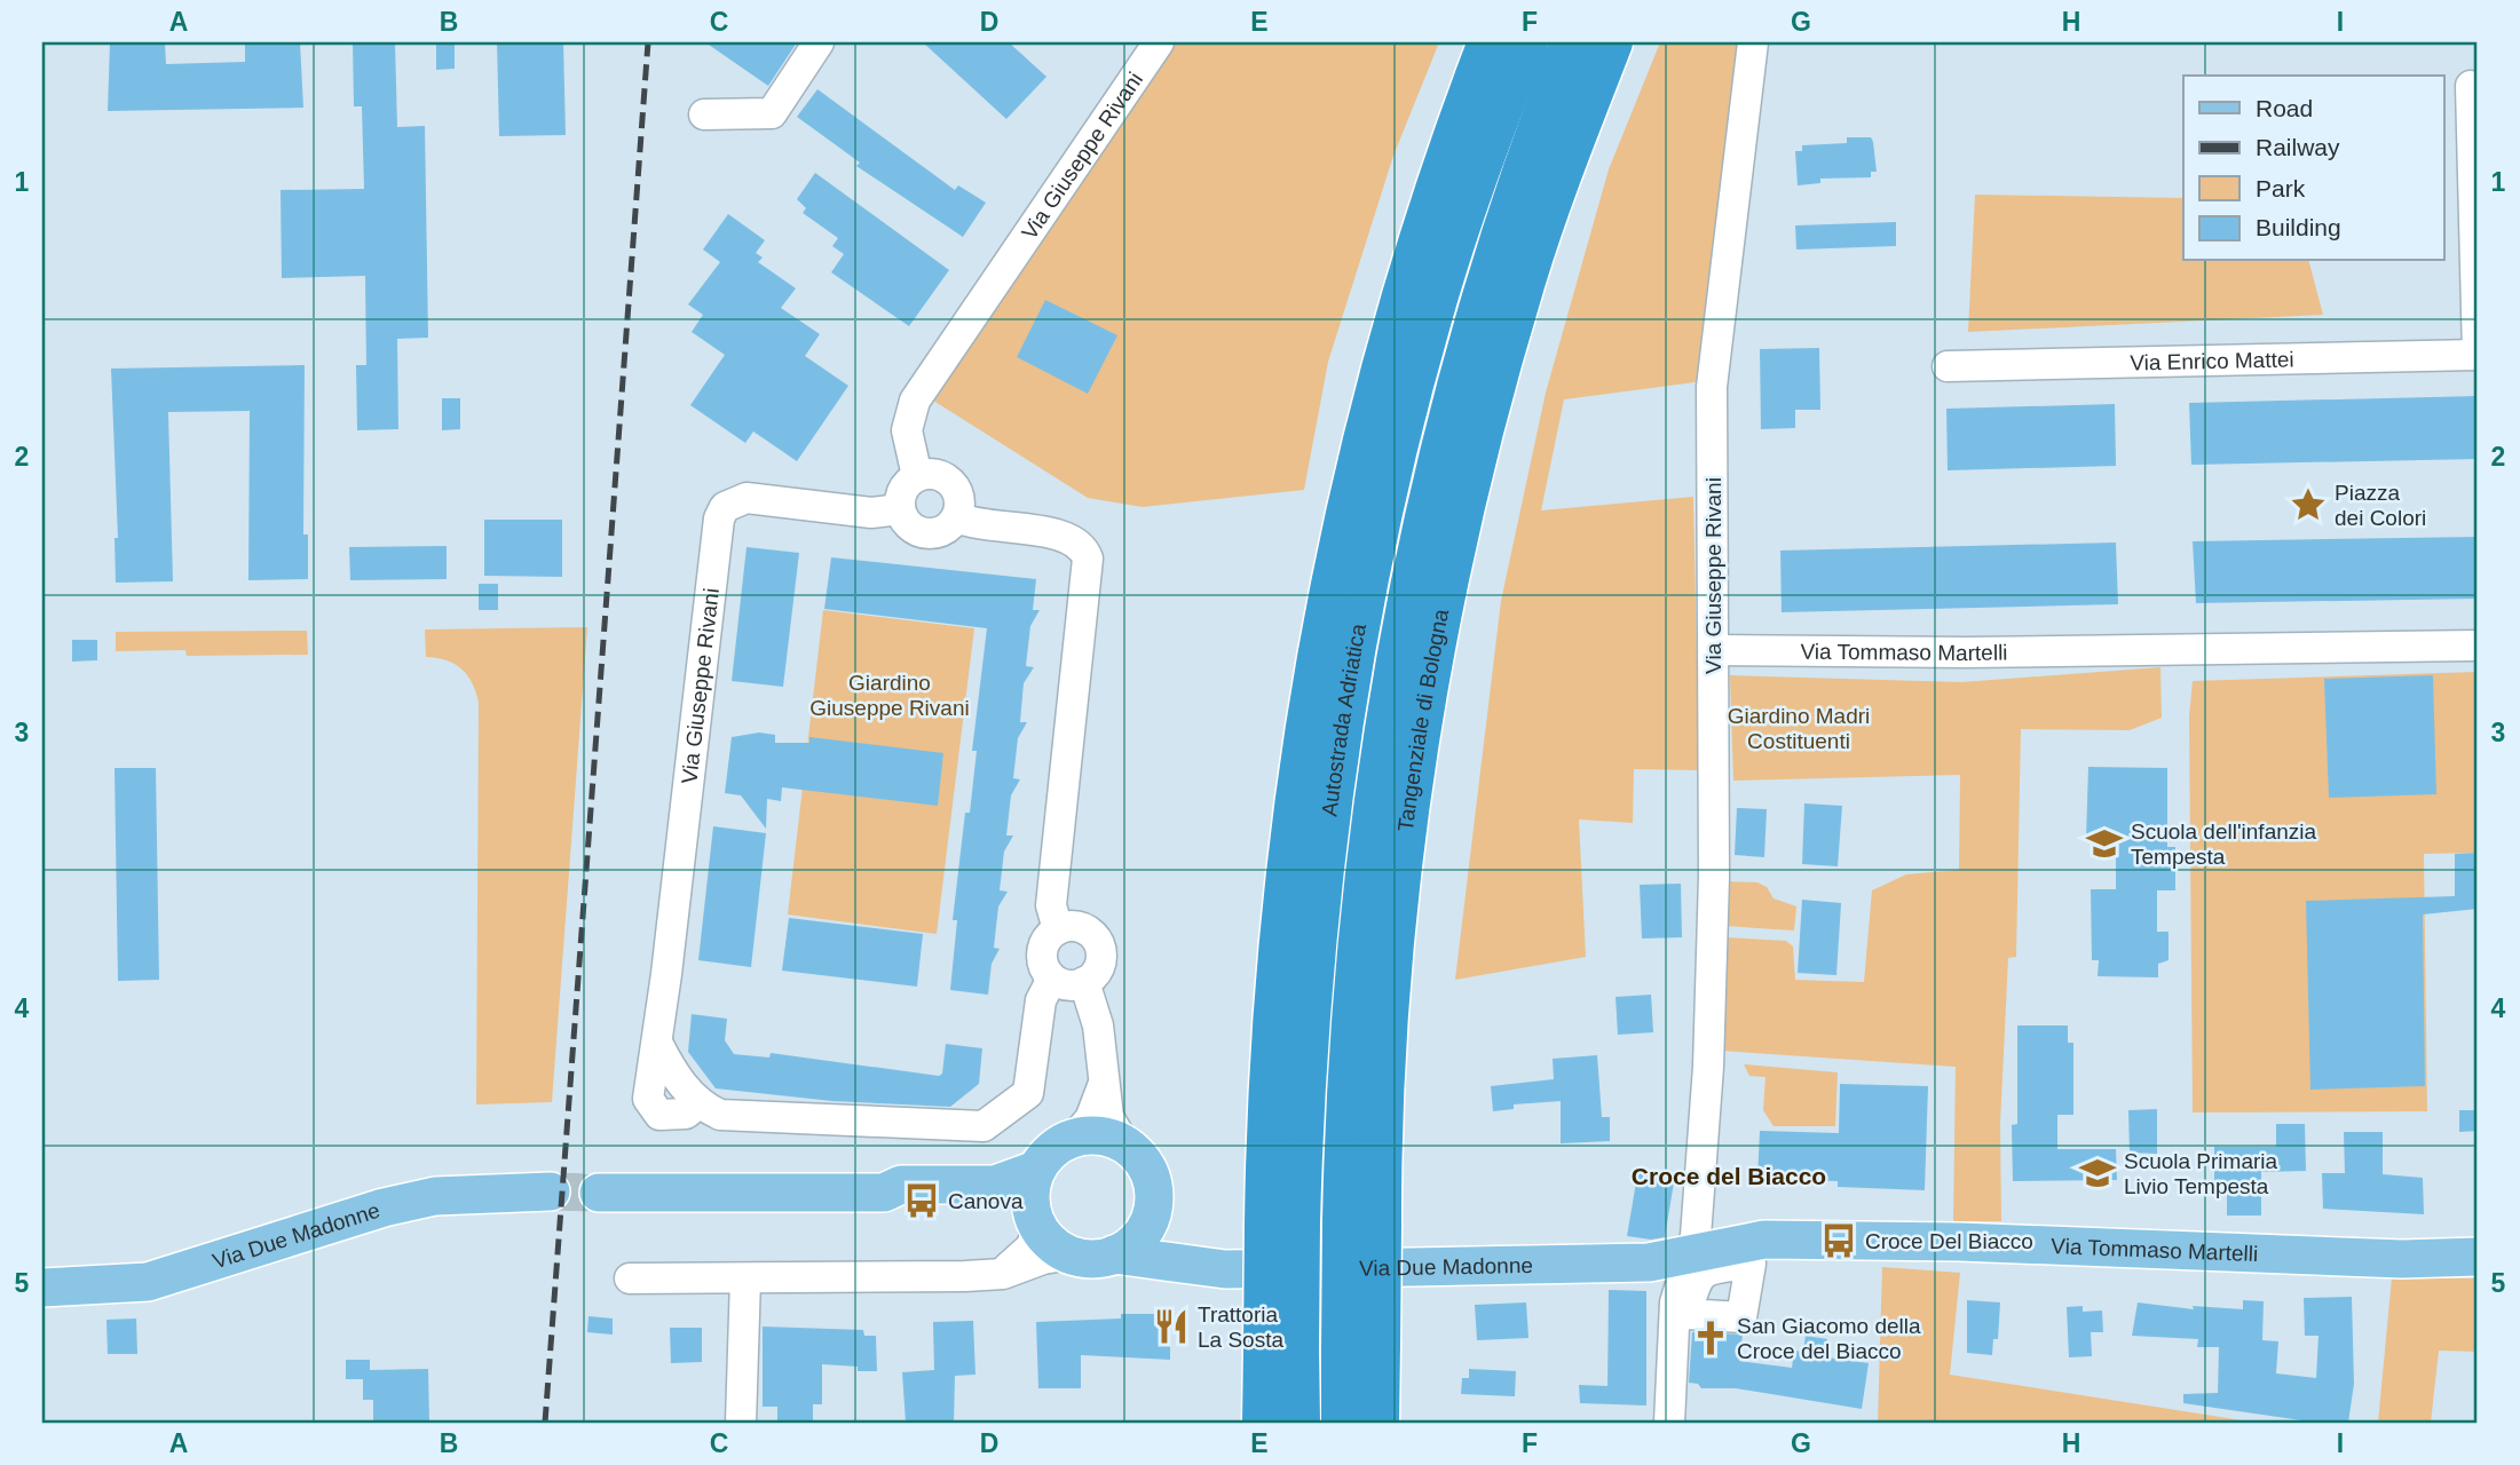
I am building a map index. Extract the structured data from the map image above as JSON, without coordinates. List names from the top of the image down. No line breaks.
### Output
{"streets":{"highway":["Tangenziale di Bologna","Autostrada Adriatica"],"main road":["Via Tommaso Martelli","Via Due Madonne"],"street":["Via Giuseppe Rivani","Via Enrico Mattei"]},"crossings":[["Via Giuseppe Rivani","Via Tommaso Martelli"],["Via Giuseppe Rivani","Via Due Madonne"],["Via Tommaso Martelli","Via Due Madonne"],["Tangenziale di Bologna","Autostrada Adriatica"]],"districts":["Croce del Biacco"],"parks":["Giardino Giuseppe Rivani","Giardino Madri Costituenti"],"places":{"place":["Piazza dei Colori"],"school or university":["Scuola dell'infanzia Tempesta","Scuola Primaria Livio Tempesta"],"bus stop":["Canova","Croce Del Biacco"],"restaurant":["Trattoria La Sosta"],"church":["San Giacomo della Croce del Biacco"]},"legend":["Road","Railway","Park","Building"],"grid":{"columns":["A","B","C","D","E","F","G","H","I"],"rows":["1","2","3","4","5"]}}
